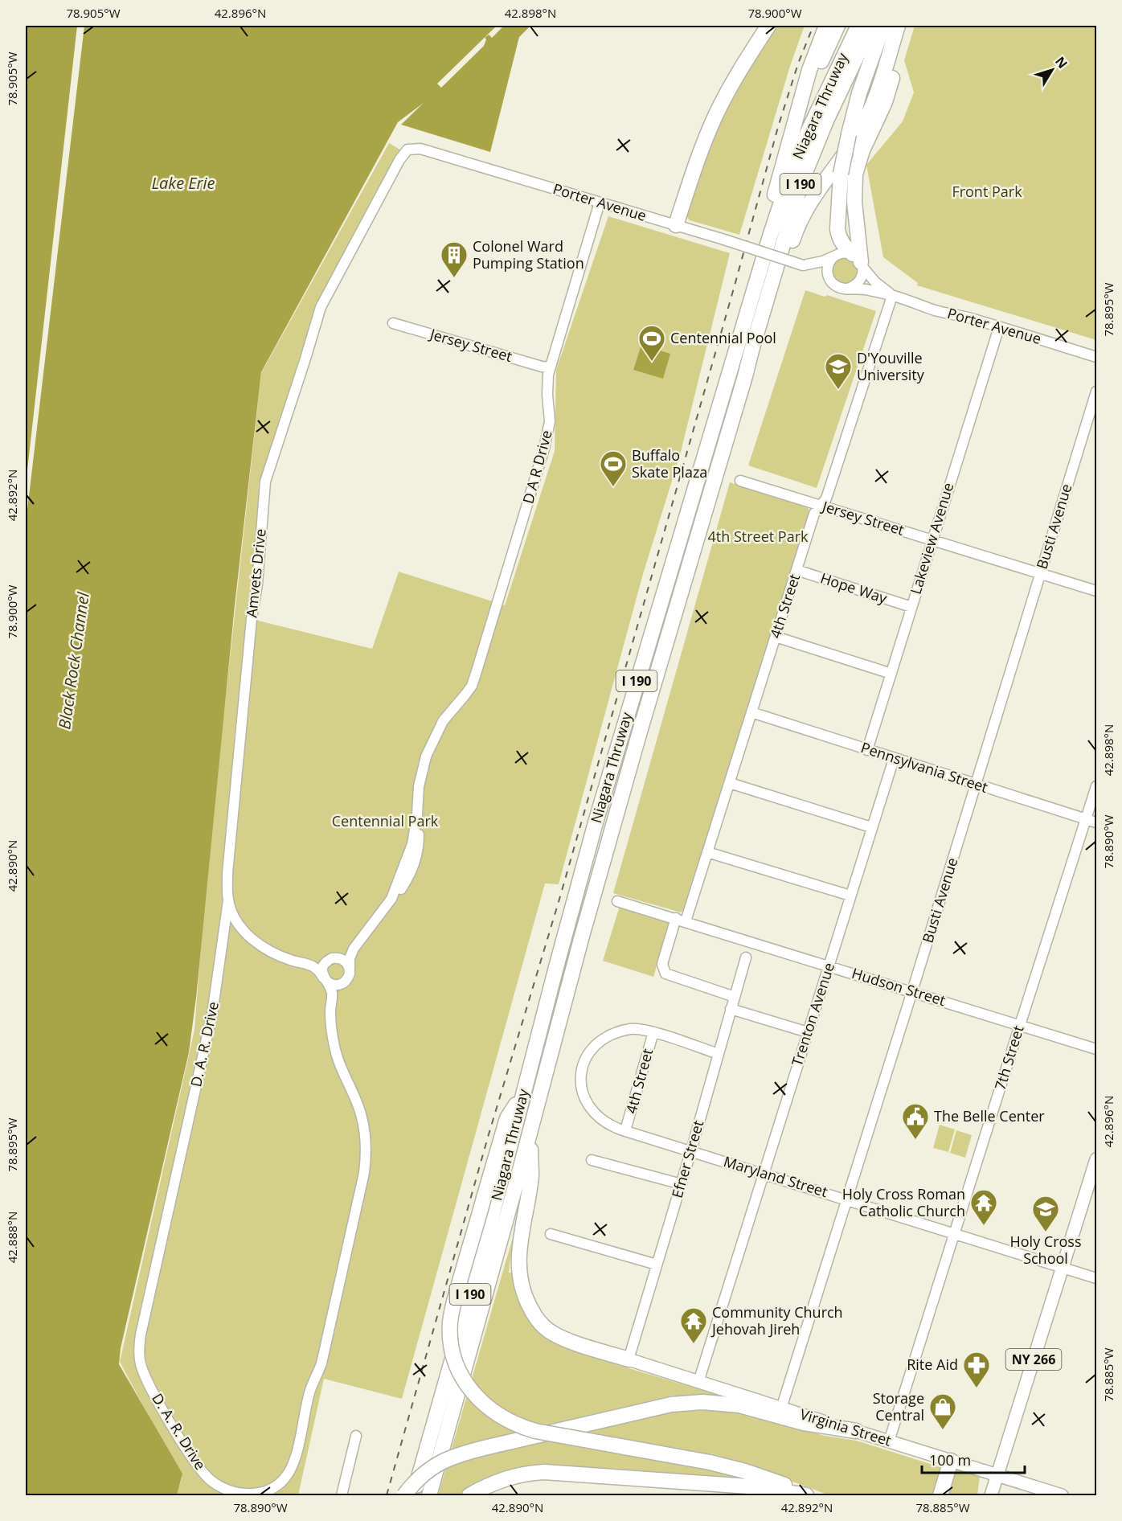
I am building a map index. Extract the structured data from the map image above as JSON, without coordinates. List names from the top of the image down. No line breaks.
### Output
{"streets":{"highway":["Niagara Thruway","I 190"],"main road":["NY 266","Virginia Street"],"street":["Porter Avenue","Jersey Street","D A R Drive","Busti Avenue","Lakeview Avenue","Amvets Drive","Hope Way","4th Street","Pennsylvania Street","Hudson Street","Trenton Avenue","D. A. R. Drive","7th Street","Efner Street","Maryland Street"]},"crossings":[["Porter Avenue","D A R Drive"],["Porter Avenue","Lakeview Avenue"],["Porter Avenue","Amvets Drive"],["Porter Avenue","4th Street"],["Jersey Street","D A R Drive"],["Jersey Street","Busti Avenue"],["Jersey Street","Lakeview Avenue"],["Jersey Street","4th Street"],["Busti Avenue","Pennsylvania Street"],["Busti Avenue","Hudson Street"],["Busti Avenue","Maryland Street"],["Busti Avenue","Virginia Street"],["Lakeview Avenue","Hope Way"],["Lakeview Avenue","Pennsylvania Street"],["Amvets Drive","D. A. R. Drive"],["Hope Way","4th Street"],["4th Street","Pennsylvania Street"],["4th Street","Hudson Street"],["4th Street","Efner Street"],["4th Street","Maryland Street"],["Pennsylvania Street","Trenton Avenue"],["Pennsylvania Street","7th Street"],["Hudson Street","Trenton Avenue"],["Hudson Street","7th Street"],["Trenton Avenue","Maryland Street"],["Trenton Avenue","Virginia Street"],["7th Street","Maryland Street"],["7th Street","Virginia Street"],["Efner Street","Maryland Street"],["Efner Street","Virginia Street"],["Maryland Street","NY 266"],["NY 266","Virginia Street"]],"water":["Lake Erie","Black Rock Channel"],"parks":["Front Park","4th Street Park","Centennial Park"],"places":{"building":["Colonel Ward Pumping Station"],"sports":["Centennial Pool","Buffalo Skate Plaza"],"school or university":["D'Youville University","Holy Cross School"],"public building":["The Belle Center"],"temple":["Holy Cross Roman Catholic Church","Community Church Jehovah Jireh"],"pharmacy":["Rite Aid"],"shop":["Storage Central"]},"scale_bar":"100 m","north":"top right","coordinates":["78.905°W","42.896°N","42.898°N","78.900°W","78.895°W","42.892°N","78.890°W","42.890°N","42.888°N","78.885°W"]}
